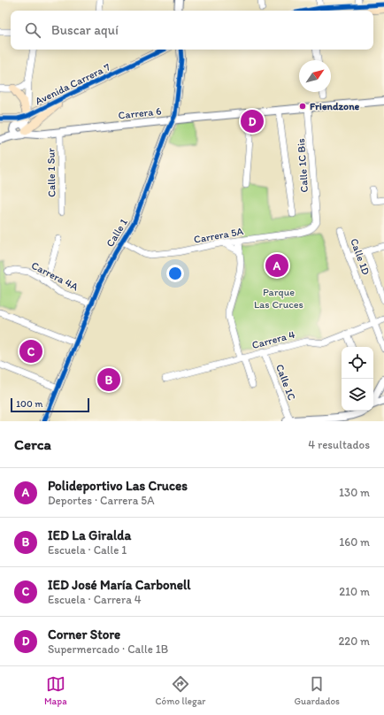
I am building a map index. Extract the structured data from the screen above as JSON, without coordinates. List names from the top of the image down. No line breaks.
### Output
{"streets":{"main road":["Avenida Carrera 7"],"street":["Carrera 6","Calle 1C Bis","Calle 1 Sur","Calle 1","Carrera 5A","Calle 1D","Carrera 4A","Carrera 4","Calle 1C"]},"crossings":[["Carrera 6","Calle 1C Bis"],["Carrera 6","Calle 1 Sur"],["Carrera 6","Calle 1"],["Calle 1C Bis","Carrera 5A"],["Calle 1","Carrera 5A"],["Calle 1","Carrera 4A"],["Calle 1D","Carrera 4"],["Carrera 4","Calle 1C"]],"parks":["Parque Las Cruces"],"places":["Friendzone"],"scale_bar":"100 m","north":"top right","page":{"search":"Buscar aquí","pins":["D","A","C","B"],"scale":"100 m","heading":["Cerca","4 resultados"],"list":[{"mark":"A","name":"Polideportivo Las Cruces","note":"Deportes · Carrera 5A","value":"130 m"},{"mark":"B","name":"IED La Giralda","note":"Escuela · Calle 1","value":"160 m"},{"mark":"C","name":"IED José María Carbonell","note":"Escuela · Carrera 4","value":"210 m"},{"mark":"D","name":"Corner Store","note":"Supermercado · Calle 1B","value":"220 m"}],"nav":["Mapa","Cómo llegar","Guardados"]}}
